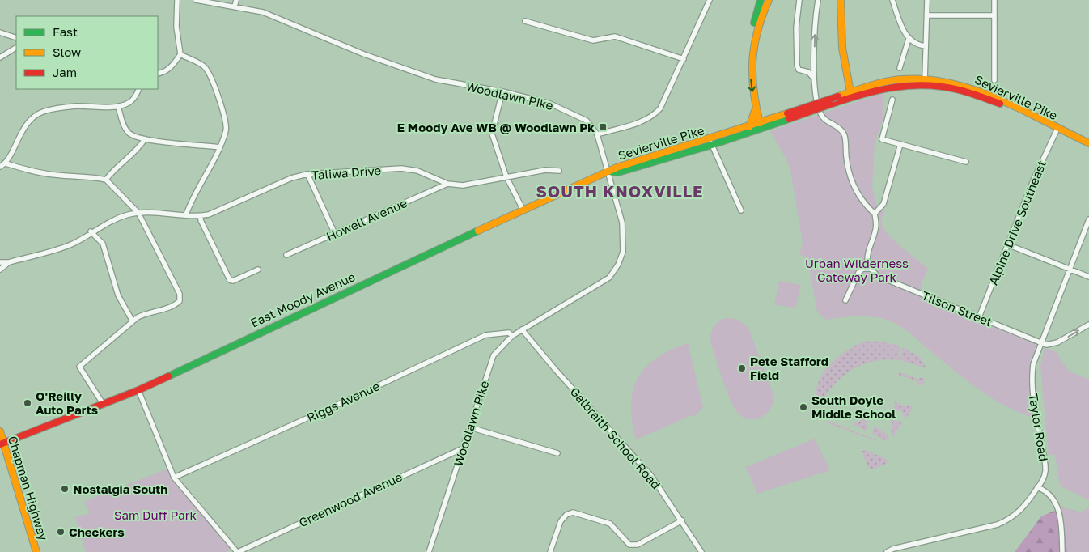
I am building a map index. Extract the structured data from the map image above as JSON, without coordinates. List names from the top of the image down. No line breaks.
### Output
{"streets":{"main road":["Sevierville Pike","East Moody Avenue","Chapman Highway"],"street":["Woodlawn Pike","Taliwa Drive","Howell Avenue","Alpine Drive Southeast","Tilson Street","Riggs Avenue","Taylor Road","Galbraith School Road","Greenwood Avenue"]},"crossings":[["Woodlawn Pike","Sevierville Pike"],["Woodlawn Pike","East Moody Avenue"],["Woodlawn Pike","Riggs Avenue"],["Woodlawn Pike","Galbraith School Road"],["Woodlawn Pike","Greenwood Avenue"],["Sevierville Pike","Alpine Drive Southeast"],["Sevierville Pike","East Moody Avenue"],["Taliwa Drive","Howell Avenue"],["Alpine Drive Southeast","Tilson Street"],["East Moody Avenue","Chapman Highway"],["Tilson Street","Taylor Road"]],"districts":["SOUTH KNOXVILLE"],"parks":["Urban Wilderness Gateway Park","Sam Duff Park"],"places":{"transit":["E Moody Ave WB @ Woodlawn Pk"],"other":["Pete Stafford Field","O'Reilly Auto Parts","South Doyle Middle School","Nostalgia South","Checkers"]},"legend":["Fast","Slow","Jam"]}
